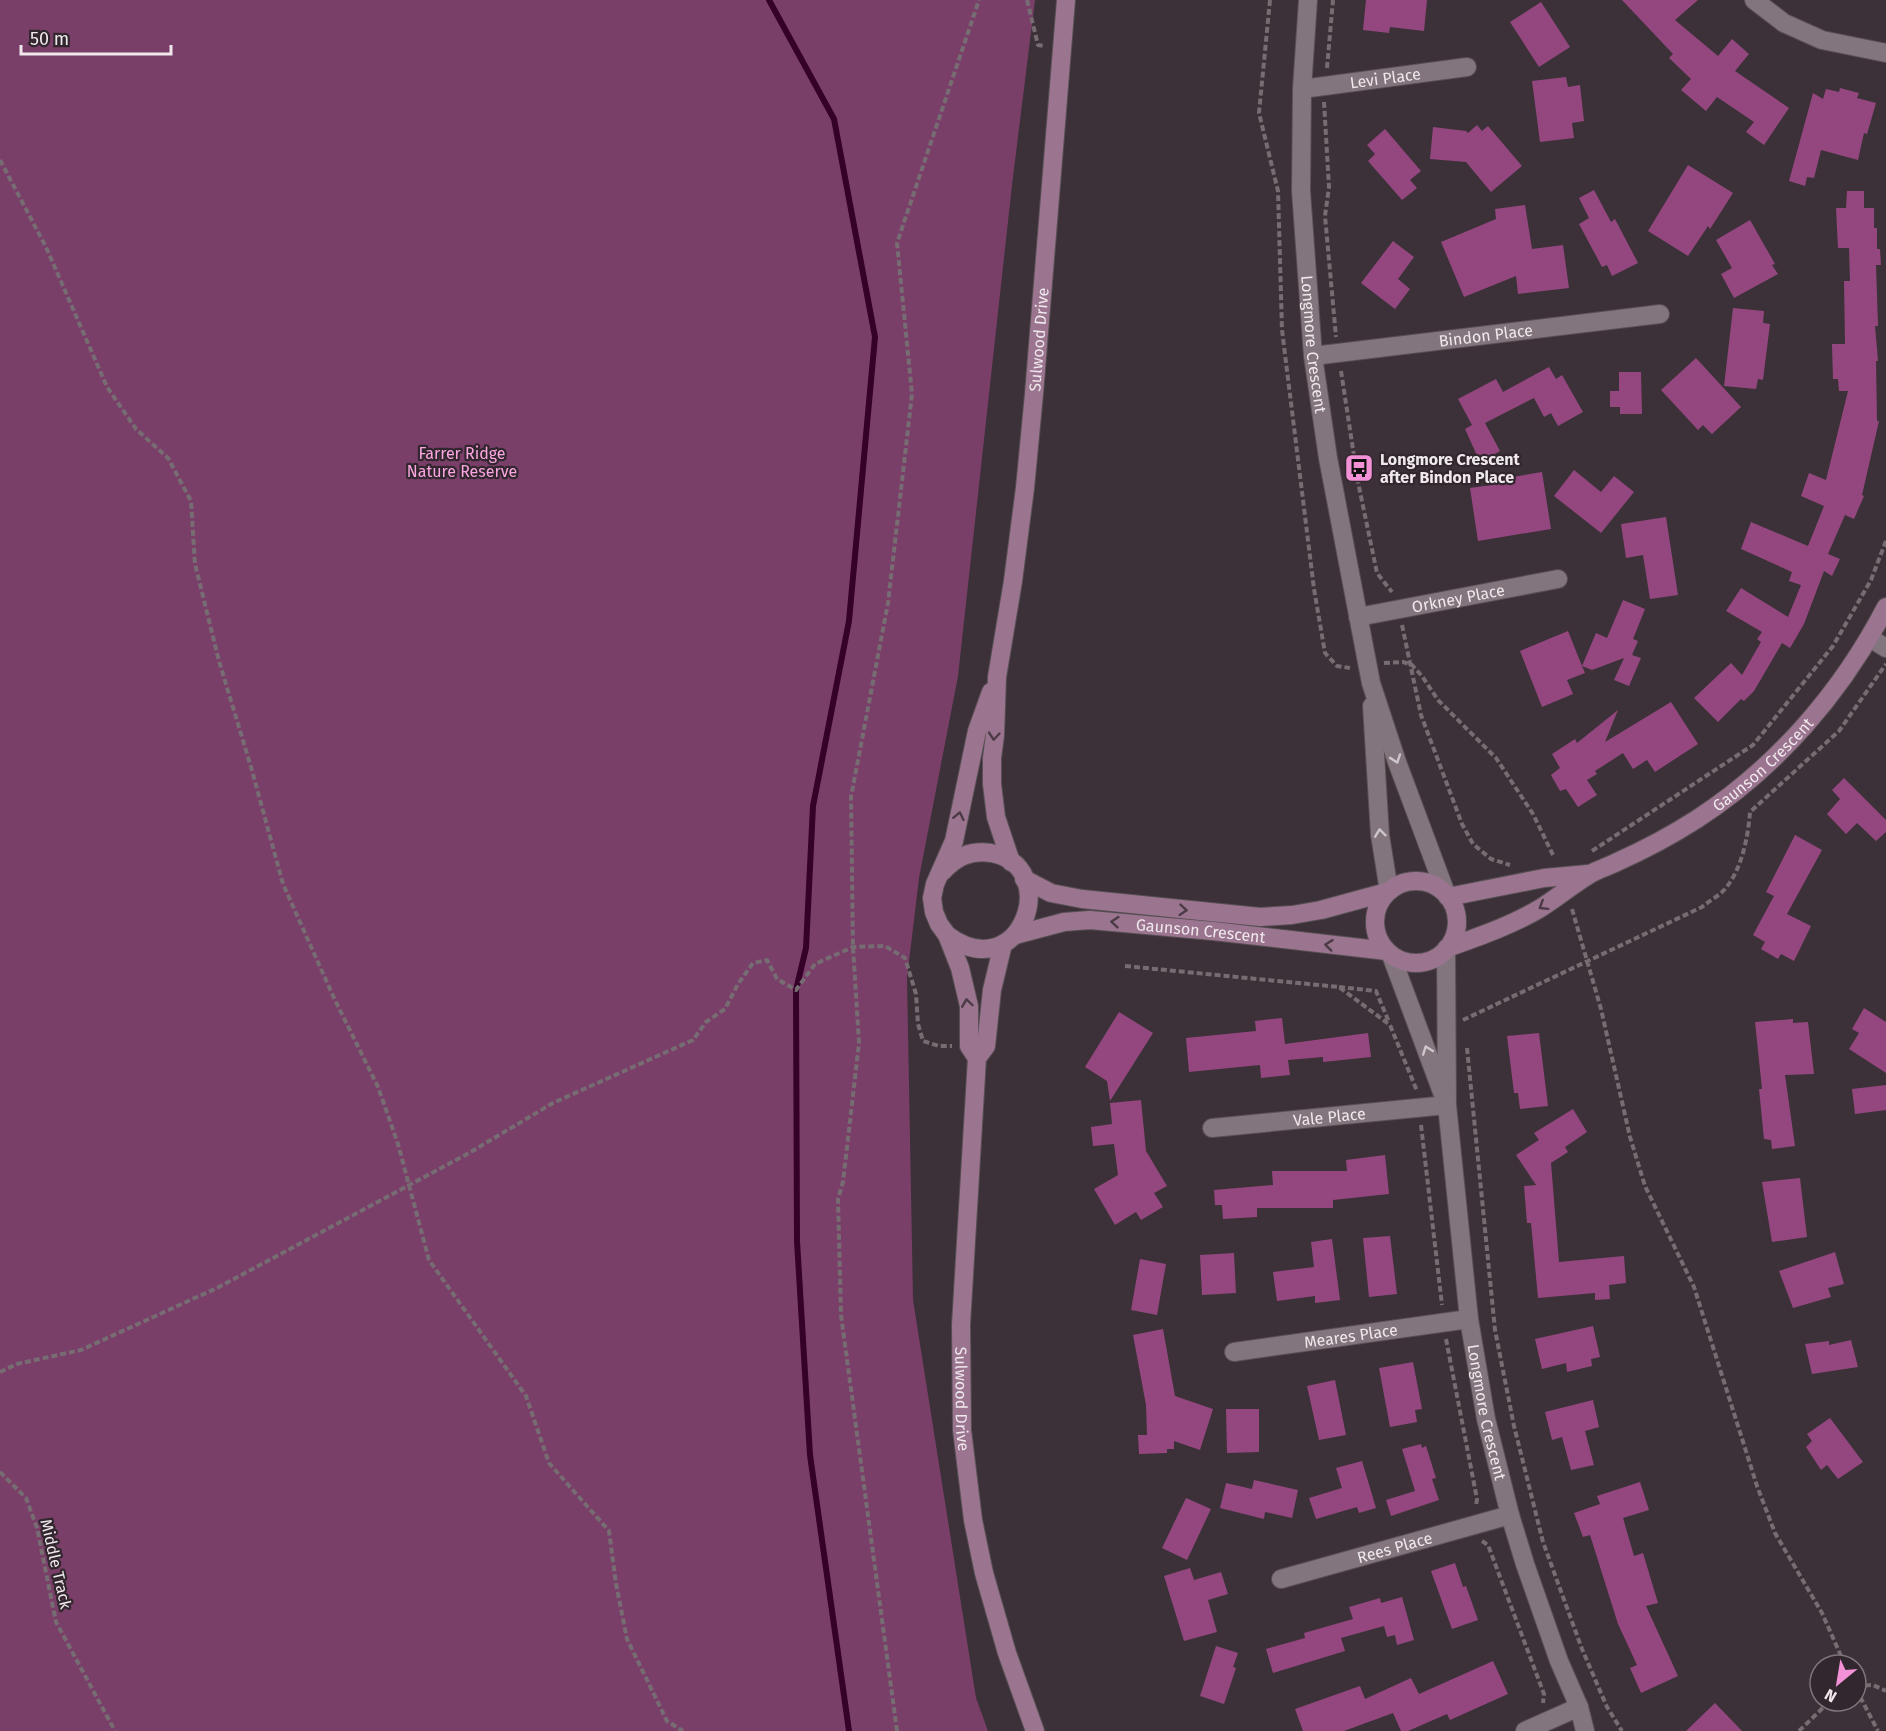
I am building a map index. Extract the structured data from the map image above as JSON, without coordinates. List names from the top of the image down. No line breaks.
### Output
{"streets":{"main road":["Sulwood Drive","Gaunson Crescent"],"street":["Levi Place","Bindon Place","Longmore Crescent","Orkney Place","Vale Place","Meares Place","Rees Place"],"path":["Middle Track"]},"crossings":[["Levi Place","Longmore Crescent"],["Bindon Place","Longmore Crescent"],["Sulwood Drive","Gaunson Crescent"],["Longmore Crescent","Orkney Place"],["Longmore Crescent","Gaunson Crescent"],["Longmore Crescent","Vale Place"],["Longmore Crescent","Meares Place"],["Longmore Crescent","Rees Place"]],"parks":["Farrer Ridge Nature Reserve"],"places":{"bus stop":["Longmore Crescent after Bindon Place"]},"scale_bar":"50 m","north":"bottom left"}
